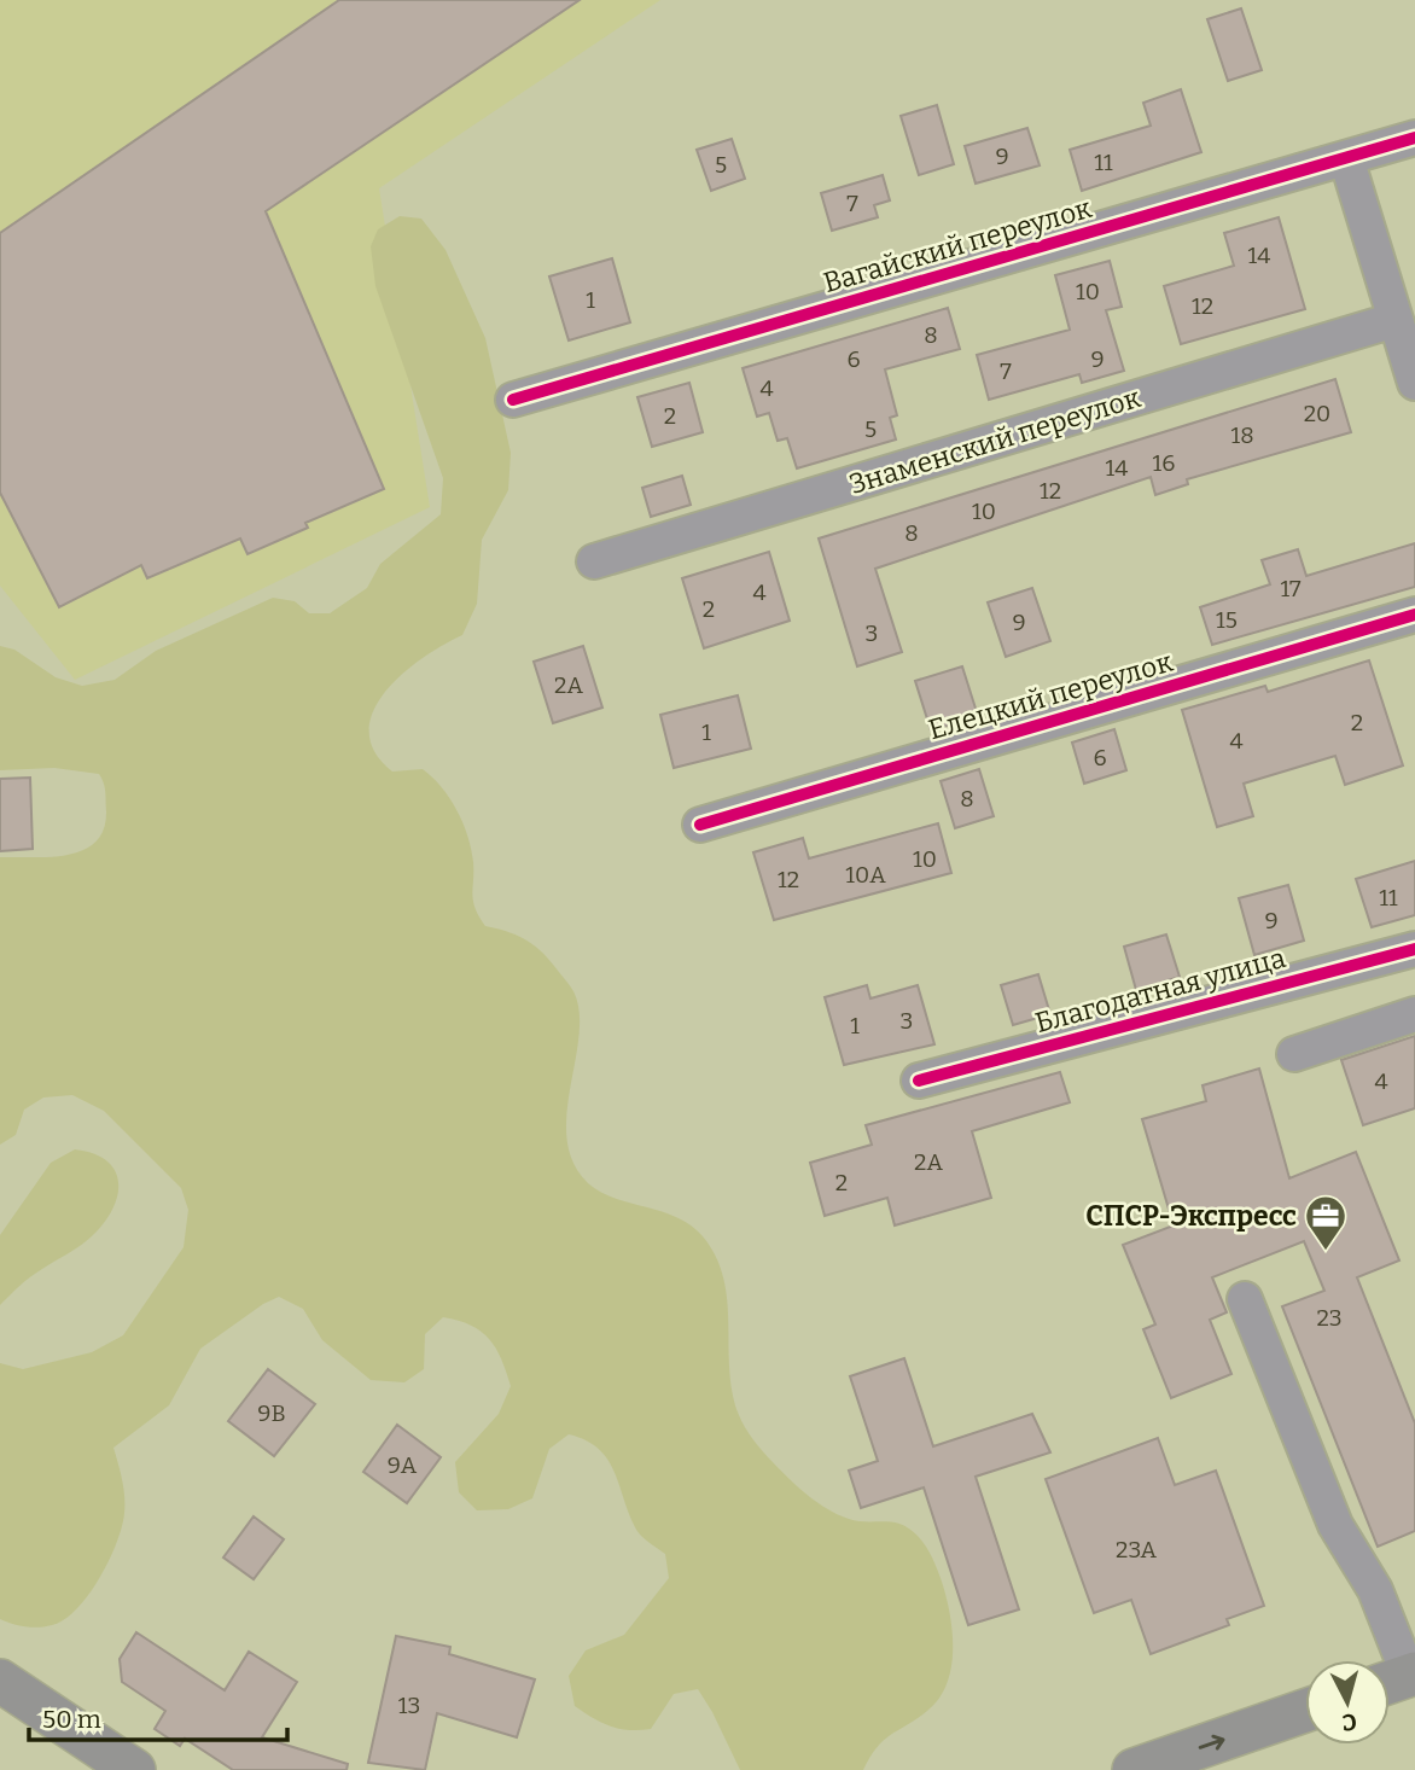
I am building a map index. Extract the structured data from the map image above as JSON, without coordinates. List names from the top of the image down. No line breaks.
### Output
{"streets":{"street":["Вагайский переулок","Знаменский переулок","Елецкий переулок","Благодатная улица"]},"places":{"office":["СПСР-Экспресс"]},"house_numbers":["9","11","5","7","14","10","1","12","8","6","9","7","4","20","2","5","18","16","14","12","10","8","17","4","2","15","9","3","2А","2","1","4","6","8","10","10А","12","11","9","3","1","4","2А","2","23","9В","9А","23А","13"],"scale_bar":"50 m","north":"bottom"}
